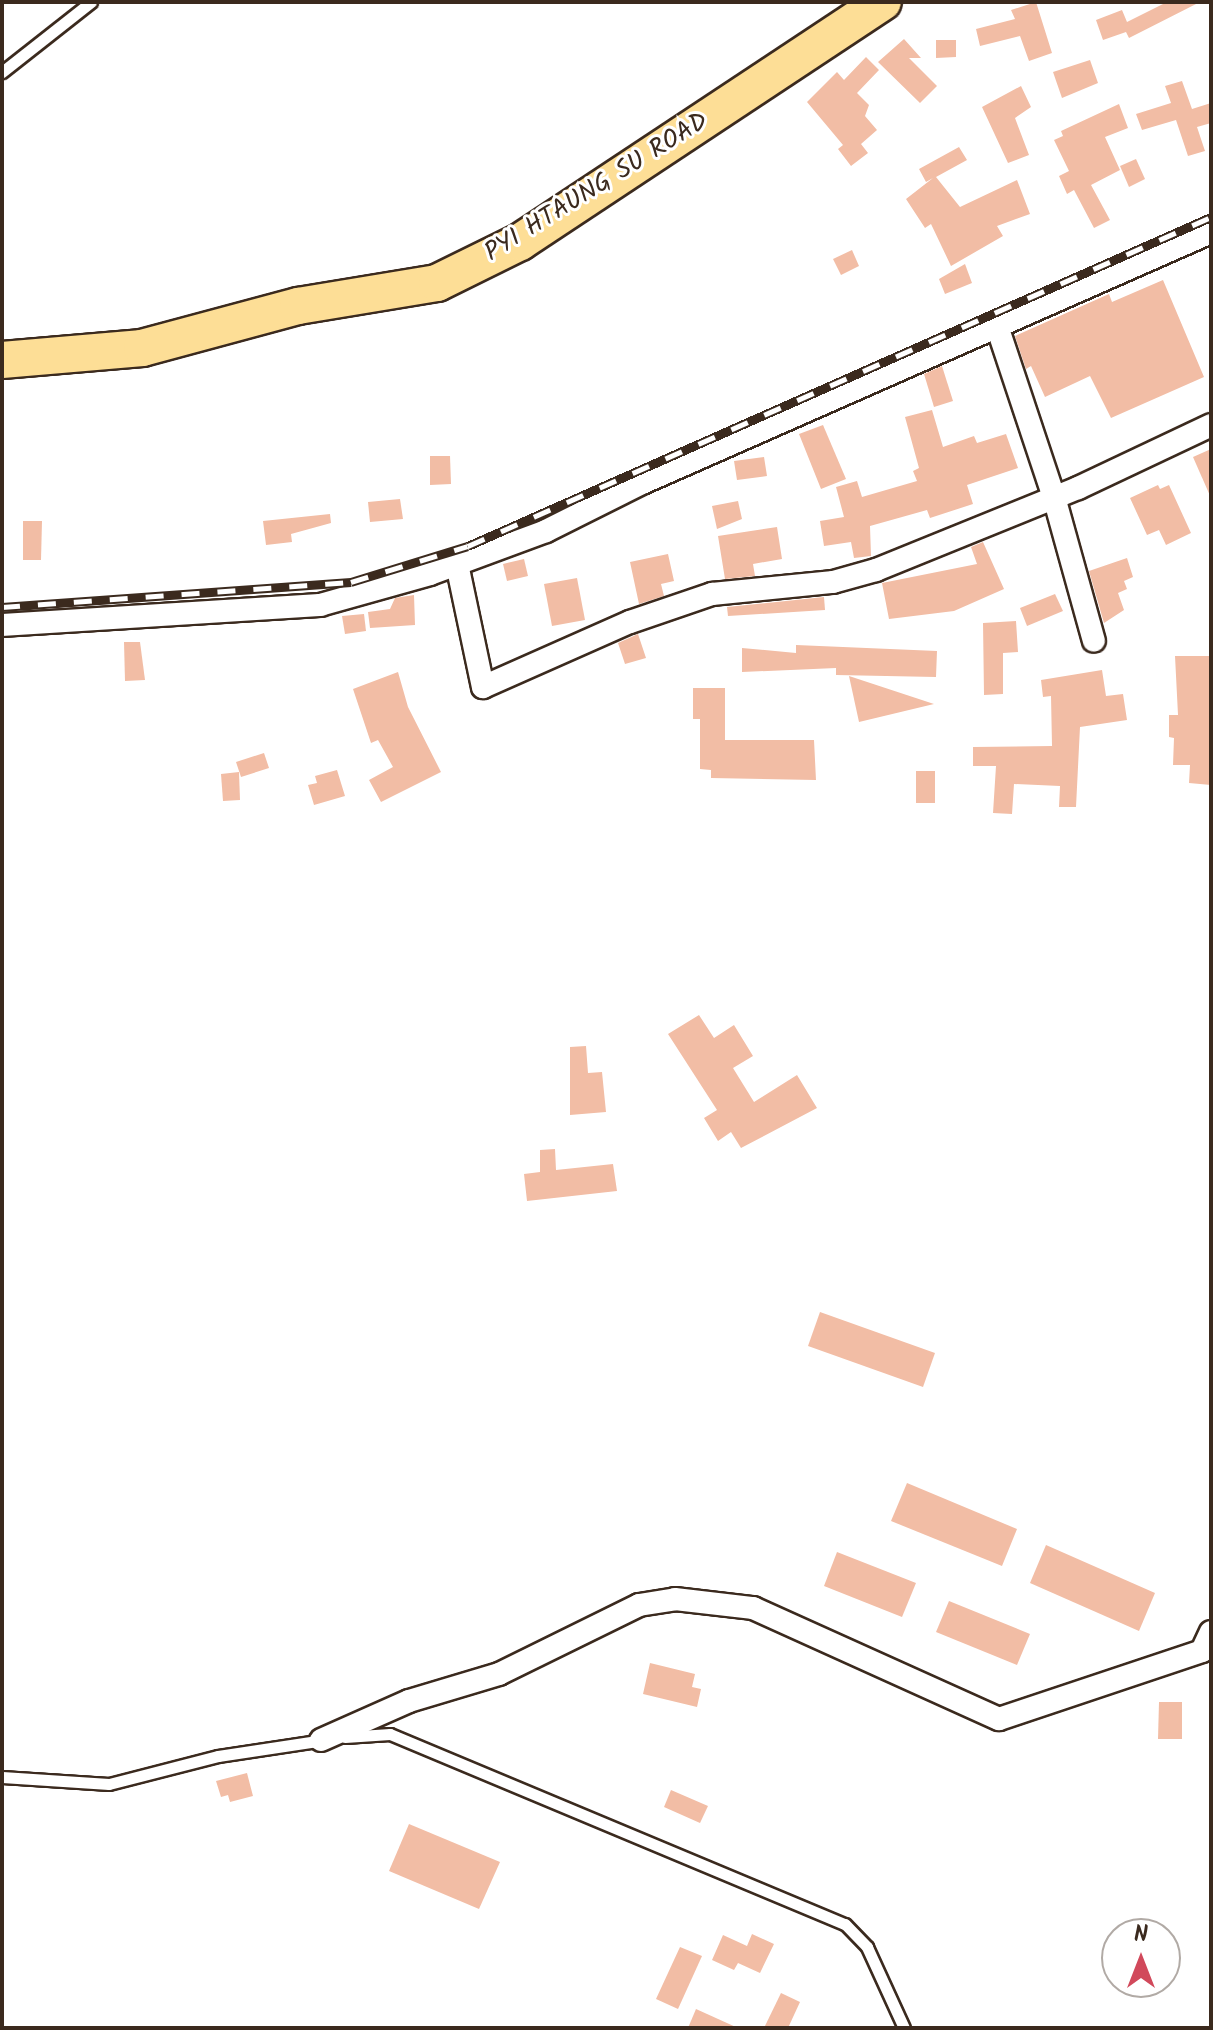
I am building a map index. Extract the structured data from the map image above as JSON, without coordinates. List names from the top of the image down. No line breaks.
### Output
{"streets":{"highway":["PYI HTAUNG SU ROAD"]},"north":"top"}
